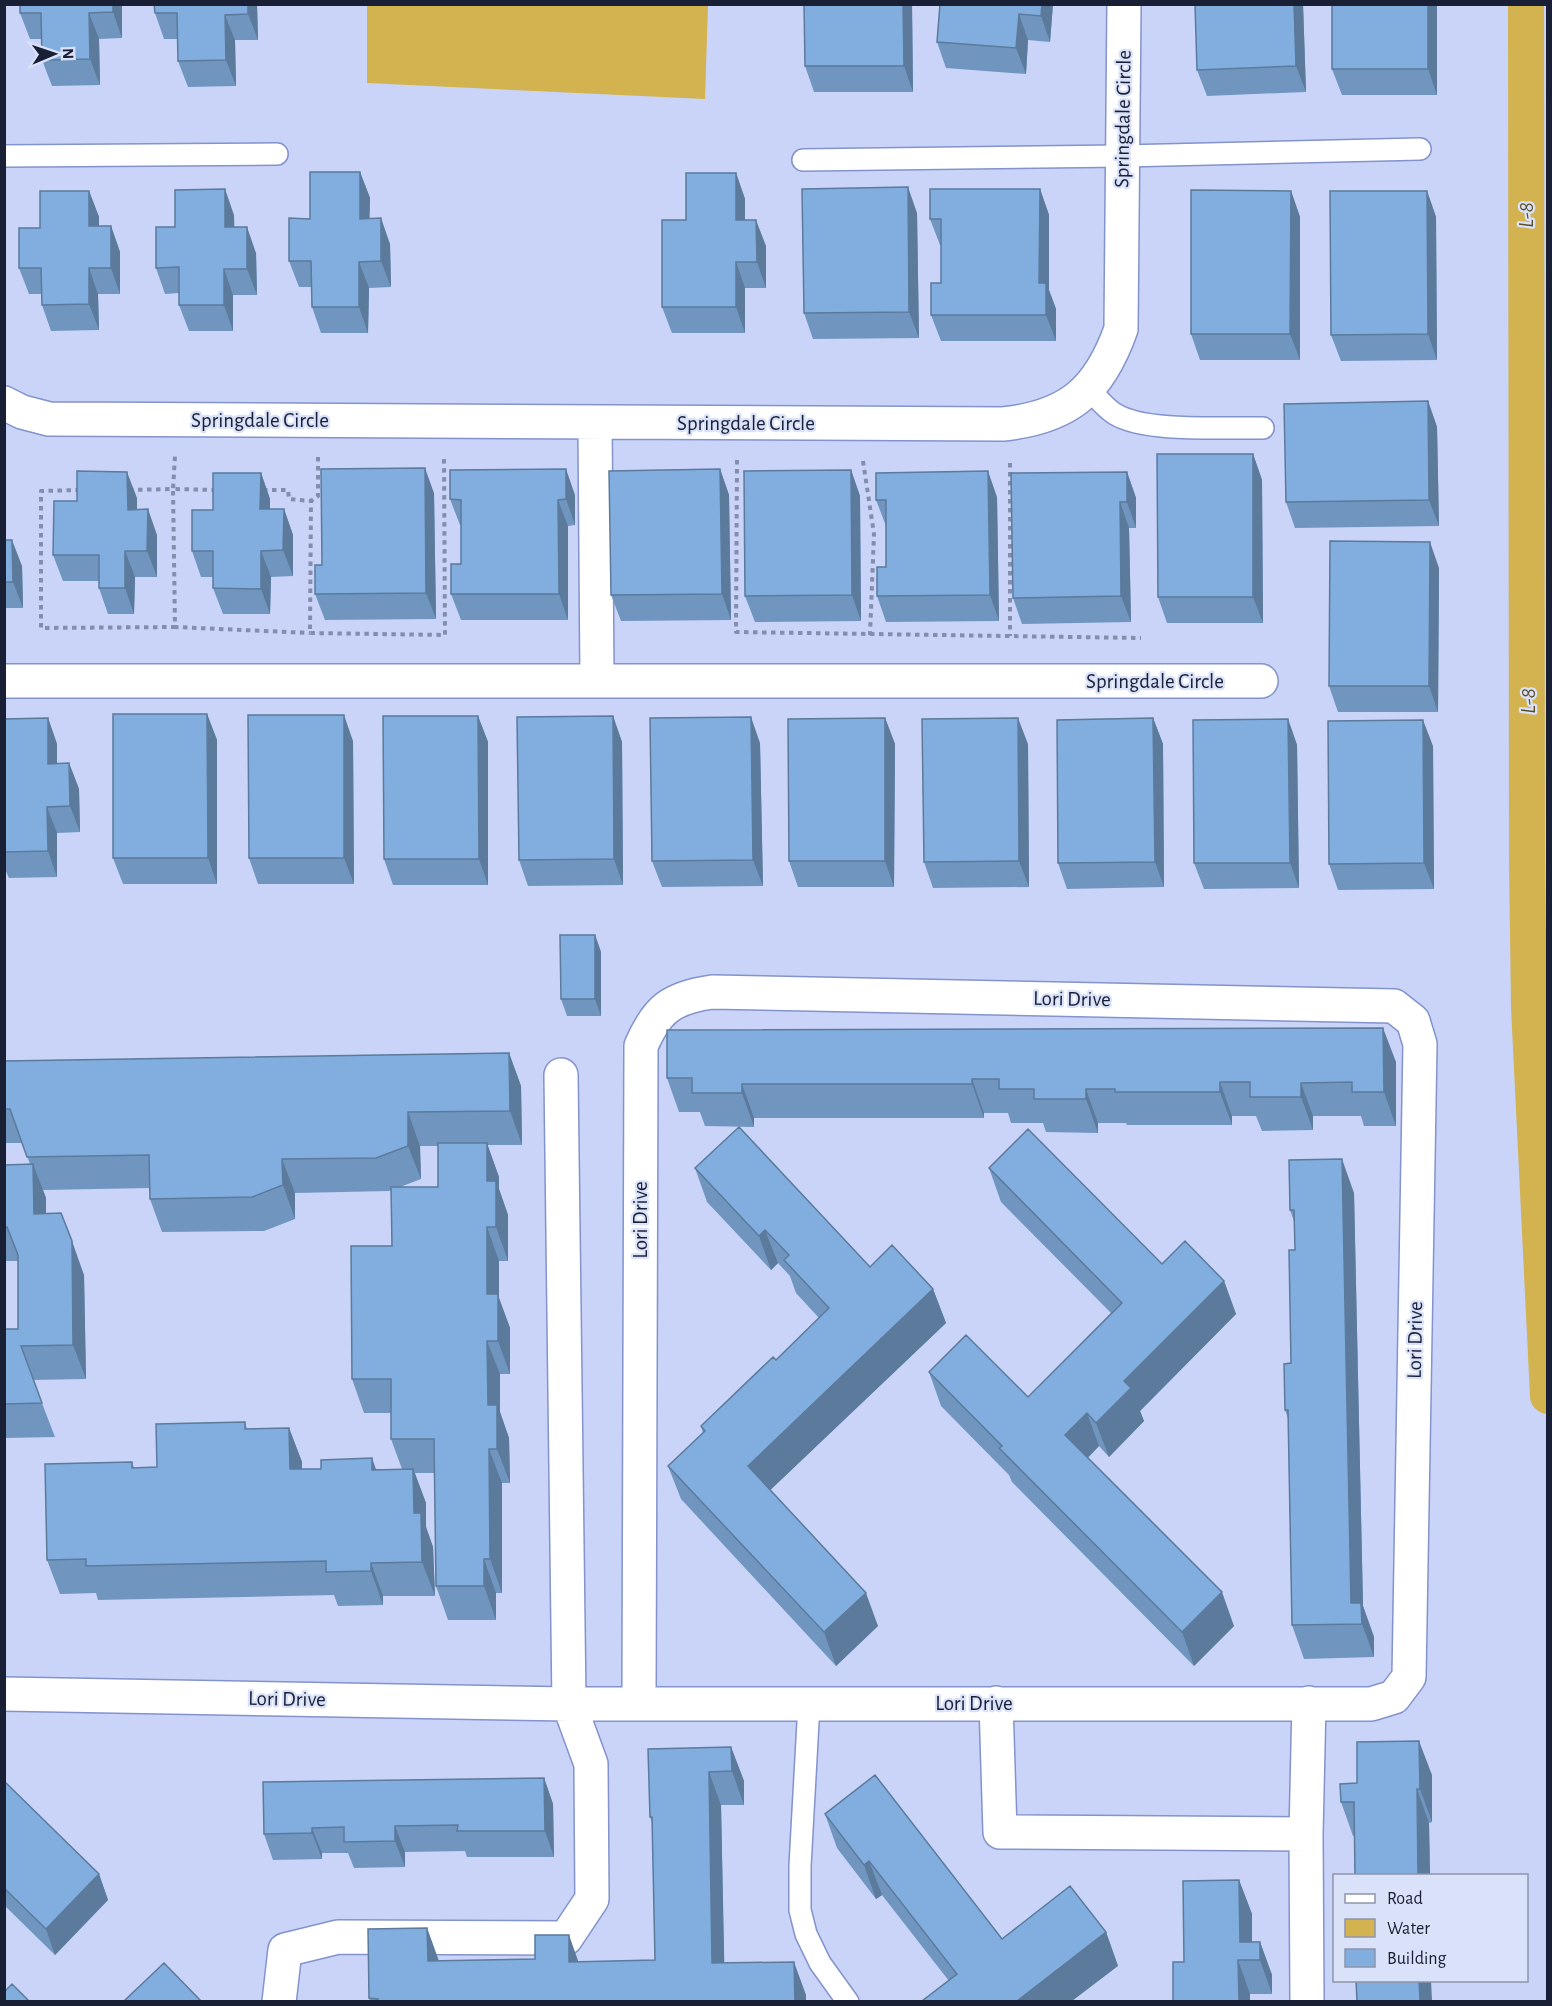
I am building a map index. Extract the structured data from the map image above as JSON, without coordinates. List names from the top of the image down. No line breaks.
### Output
{"streets":{"street":["Springdale Circle","Lori Drive"]},"water":["L-8"],"legend":["Road","Water","Building"],"north":"right"}
